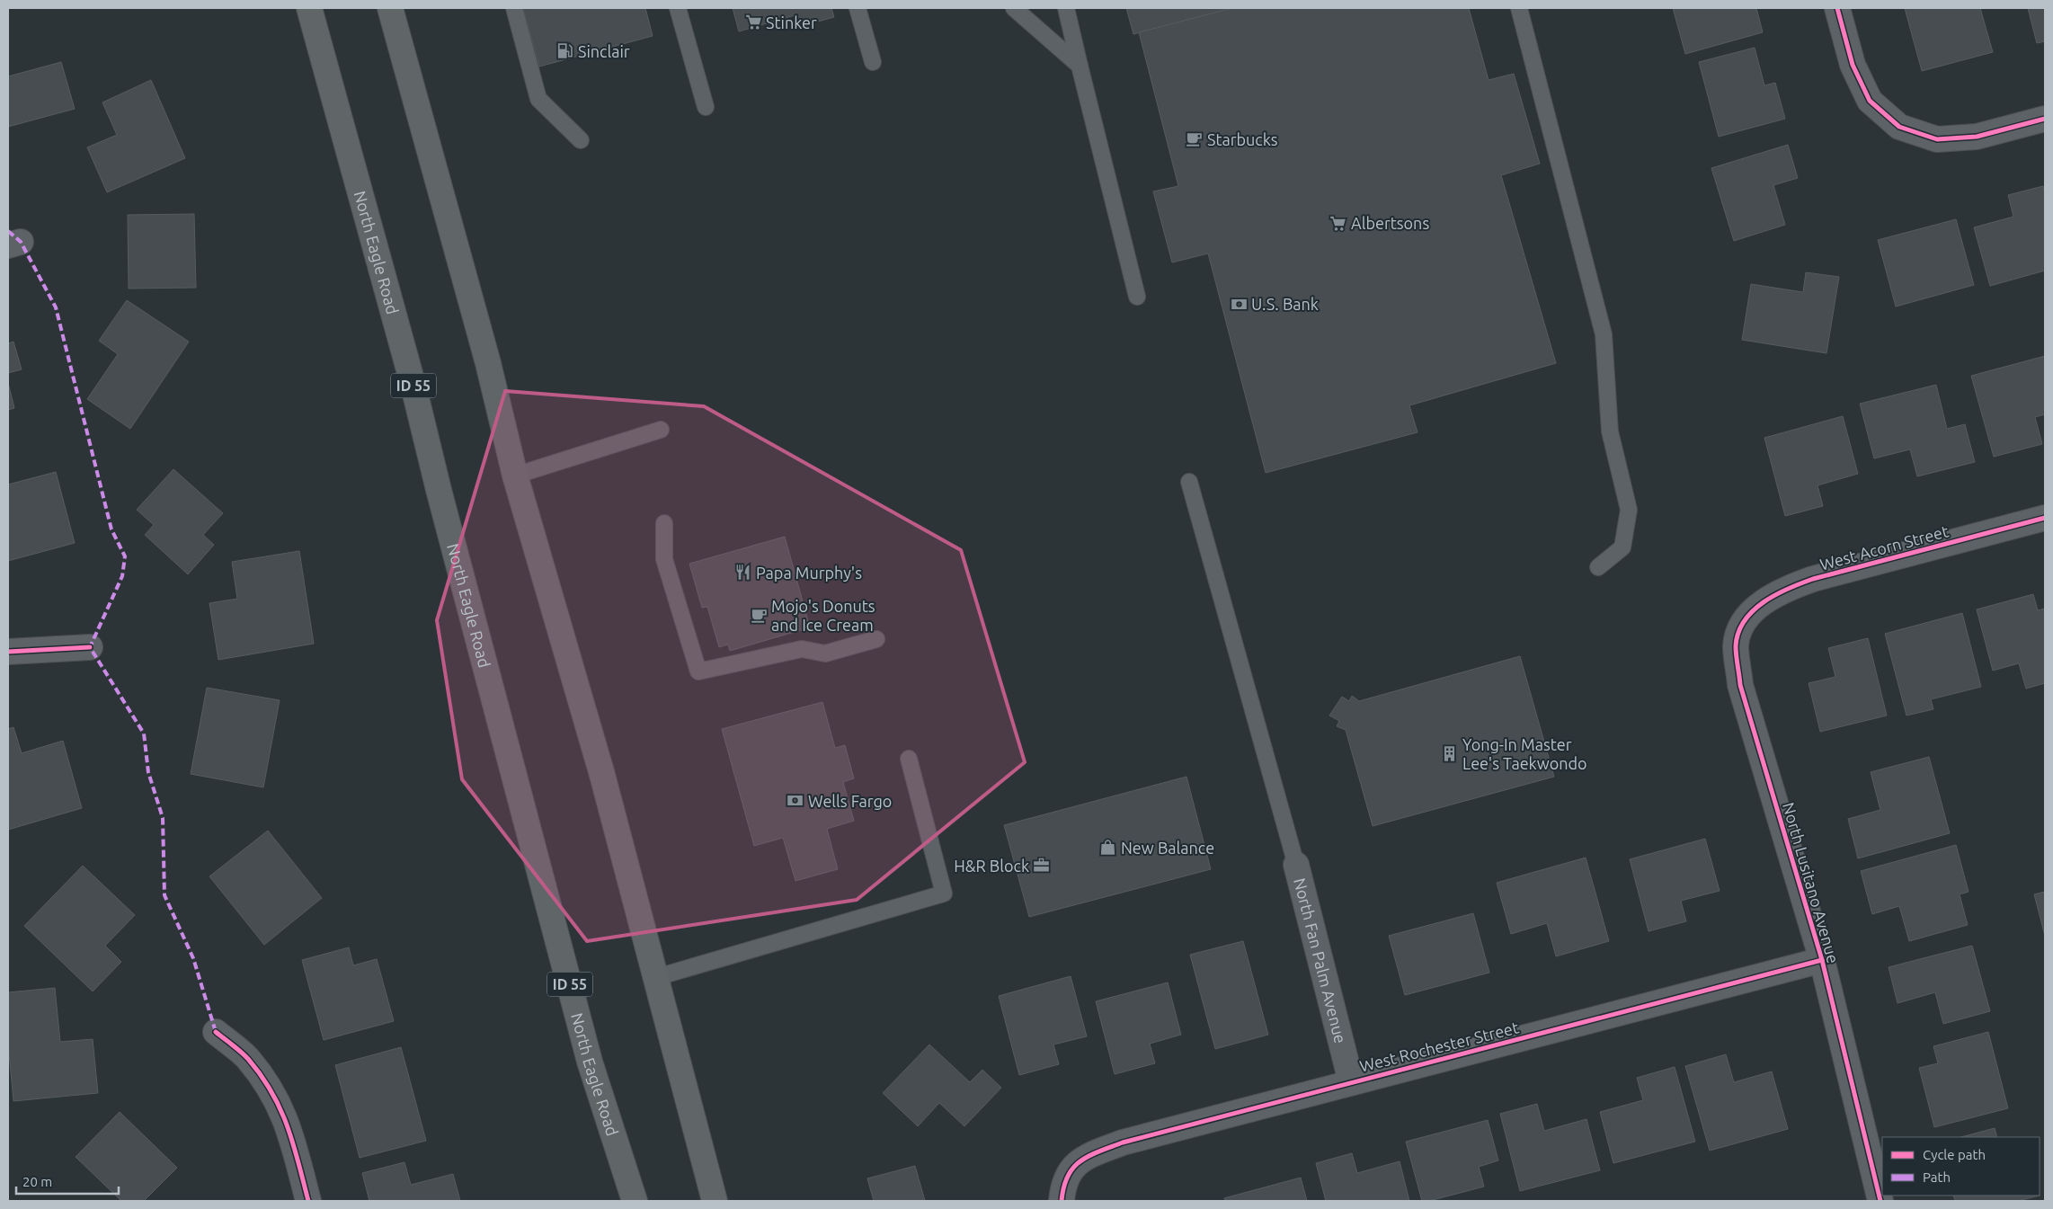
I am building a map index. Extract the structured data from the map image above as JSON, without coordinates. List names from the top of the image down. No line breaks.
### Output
{"streets":{"highway":["North Eagle Road","ID 55"],"street":["West Acorn Street","North Lusitano Avenue","North Fan Palm Avenue","West Rochester Street"]},"crossings":[["West Acorn Street","North Lusitano Avenue"],["North Lusitano Avenue","West Rochester Street"],["North Fan Palm Avenue","West Rochester Street"]],"places":{"supermarket":["Stinker","Albertsons"],"fuel station":["Sinclair"],"cafe":["Starbucks","Mojo's Donuts and Ice Cream"],"bank":["U.S. Bank","Wells Fargo"],"restaurant":["Papa Murphy's"],"building":["Yong-In Master Lee's Taekwondo"],"shop":["New Balance"],"office":["H&R Block"]},"legend":["Cycle path","Path"],"scale_bar":"20 m"}
